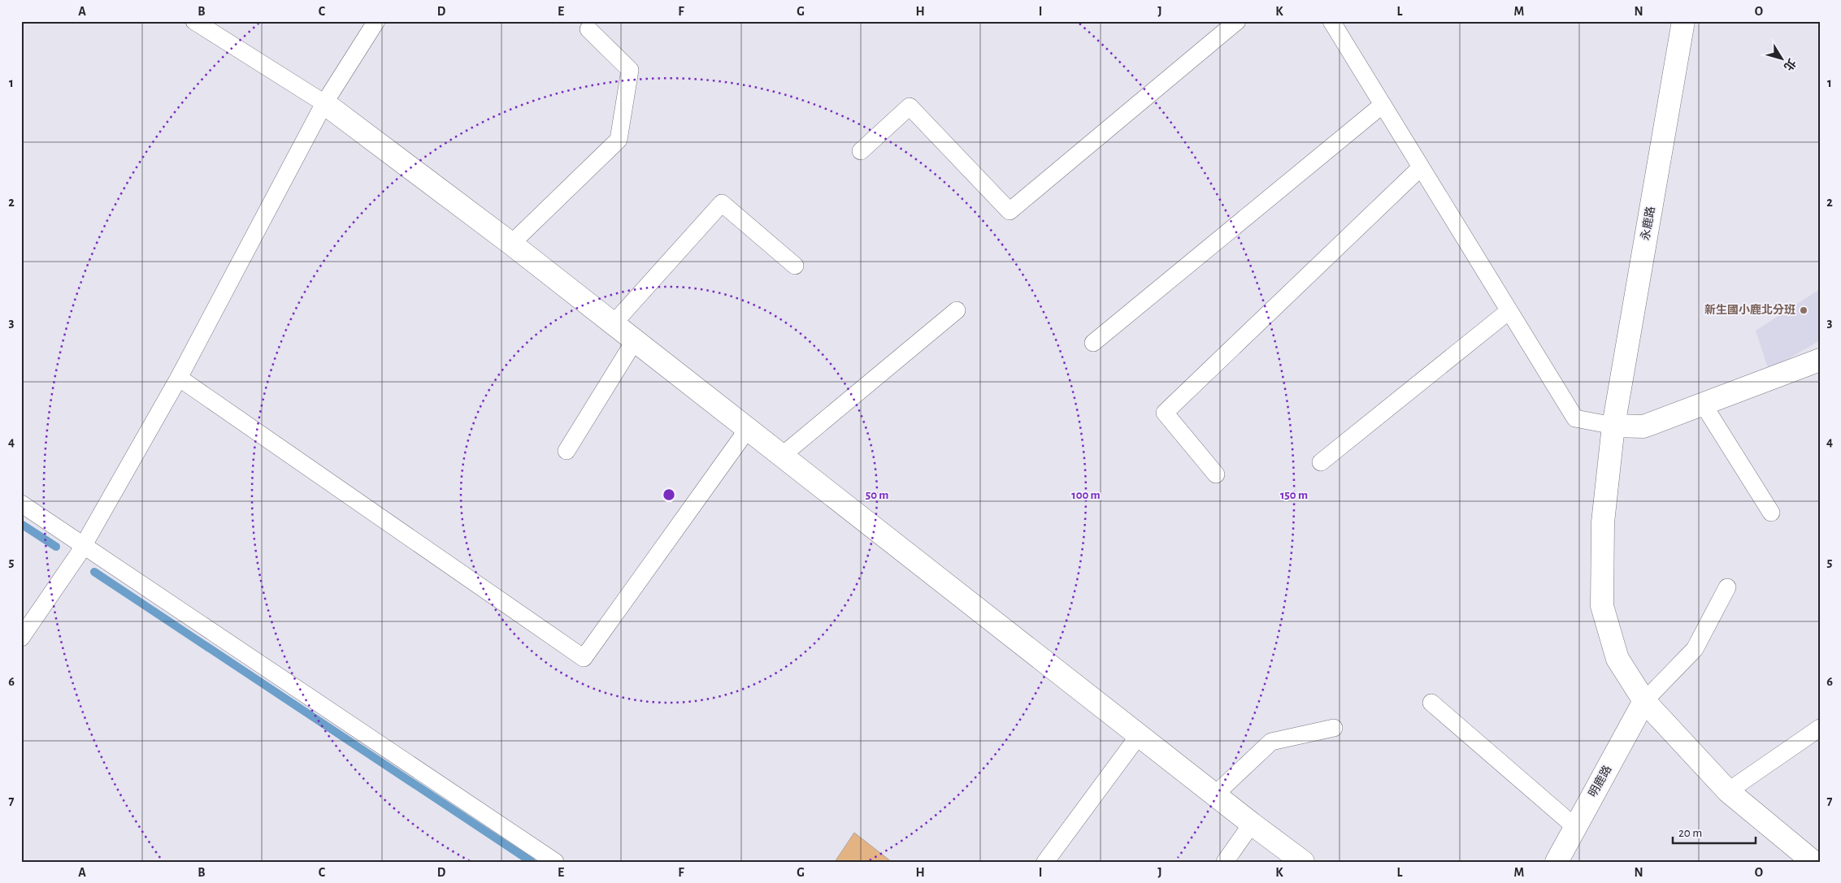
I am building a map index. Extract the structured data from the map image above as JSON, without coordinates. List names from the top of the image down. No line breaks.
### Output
{"streets":{"street":["永鹿路","明鹿路"]},"crossings":[["永鹿路","明鹿路"]],"places":["新生國小鹿北分班"],"scale_bar":"20 m","north":"bottom right","grid":{"columns":["A","B","C","D","E","F","G","H","I","J","K","L","M","N","O"],"rows":["1","2","3","4","5","6","7"]},"rings":["50 m","100 m","150 m"]}
